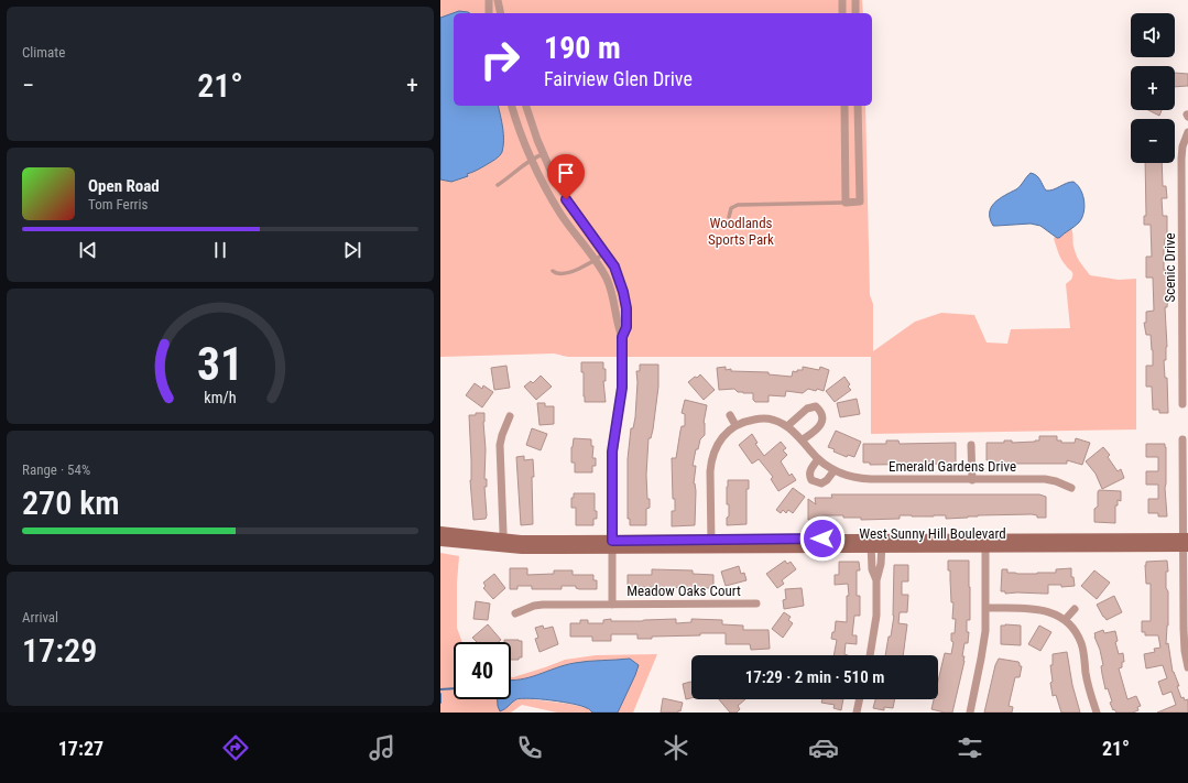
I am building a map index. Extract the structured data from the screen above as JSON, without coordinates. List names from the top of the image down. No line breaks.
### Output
{"streets":{"street":["Scenic Drive","Emerald Gardens Drive","West Sunny Hill Boulevard","Meadow Oaks Court"]},"crossings":[["Emerald Gardens Drive","West Sunny Hill Boulevard"]],"parks":["Woodlands Sports Park"],"page":{"tile":["Climate",["Range · 54%","270 km"],["Arrival","17:29"]],"map_buttons":["+","−"],"turn":["190 m","Fairview Glen Drive"],"heat":["−","21°","+"],"song":["Open Road","Tom Ferris"],"limit":"40","trip":"17:29 · 2 min · 510 m","tabs":["17:27","21°"],"gauge":["31","km/h"]}}
